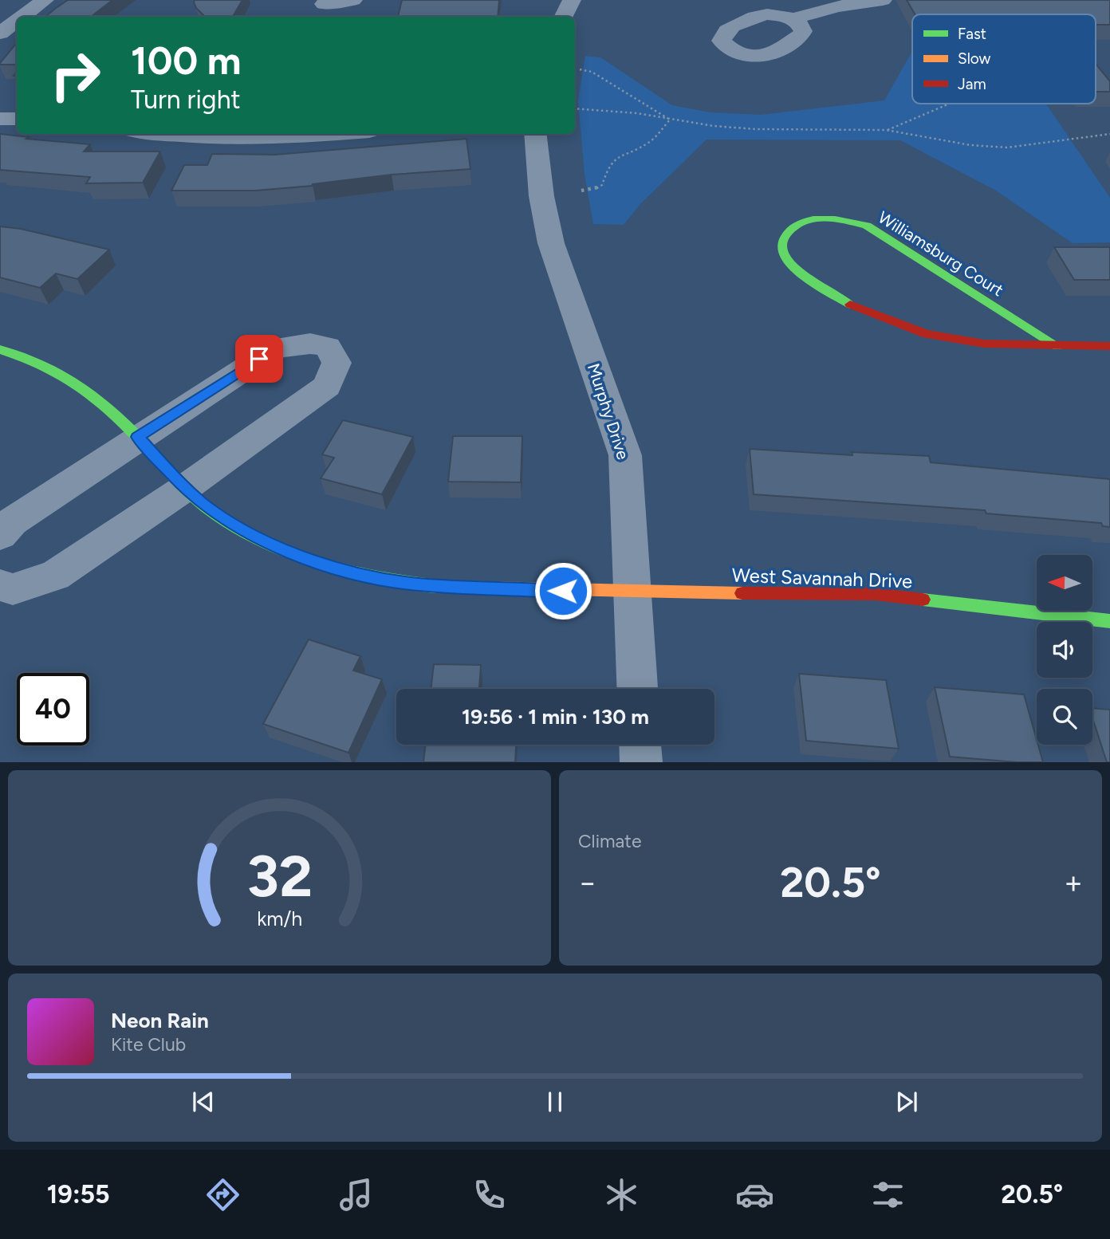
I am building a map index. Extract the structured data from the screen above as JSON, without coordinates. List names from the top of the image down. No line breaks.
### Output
{"streets":{"street":["Williamsburg Court","Murphy Drive","West Savannah Drive"]},"crossings":[["Murphy Drive","West Savannah Drive"]],"legend":["Fast","Slow","Jam"],"north":"left","page":{"turn":["100 m","Turn right"],"limit":"40","trip":"19:56 · 1 min · 130 m","tile":"Climate","heat":["−","20.5°","+"],"song":["Neon Rain","Kite Club"],"tabs":["19:55","20.5°"],"gauge":["32","km/h"]}}
